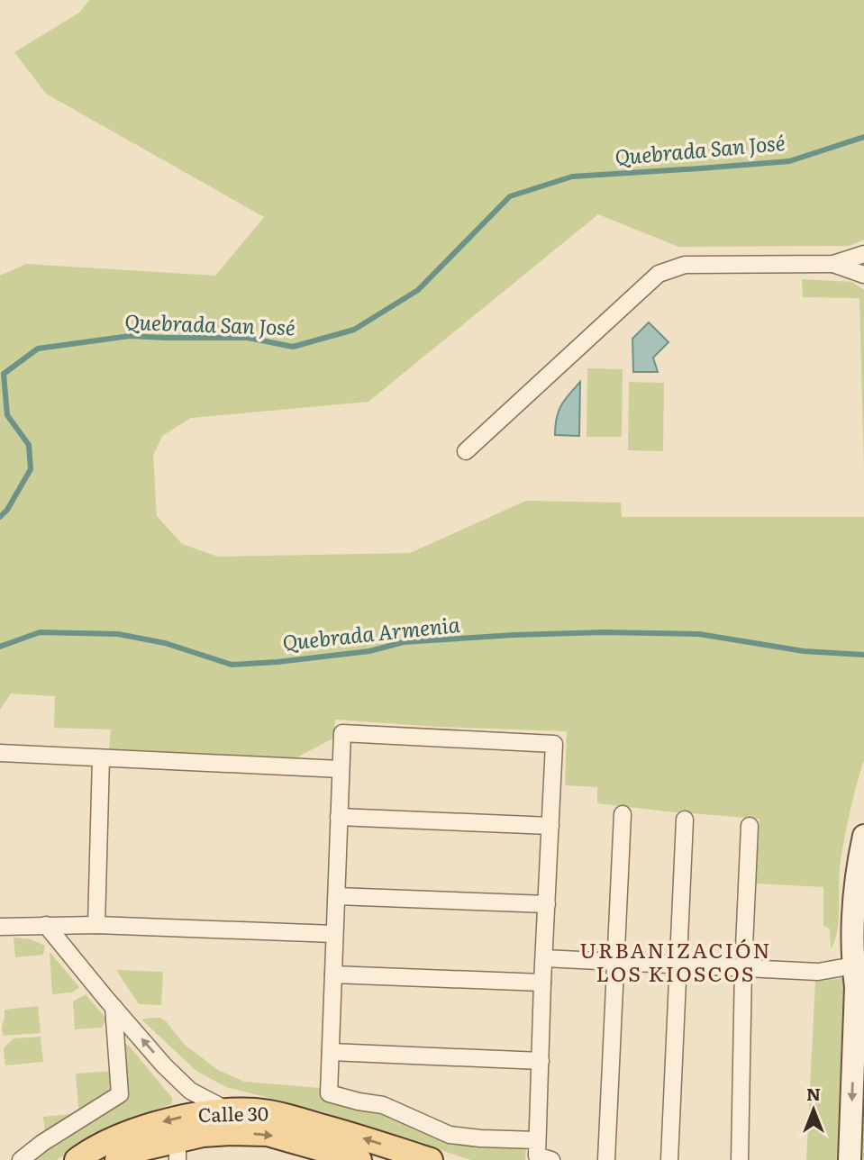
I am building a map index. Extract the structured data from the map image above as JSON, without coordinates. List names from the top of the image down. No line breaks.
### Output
{"streets":{"main road":["Calle 30"]},"districts":["URBANIZACIÓN LOS KIOSCOS"],"water":["Quebrada San José","Quebrada Armenia"],"north":"top"}
